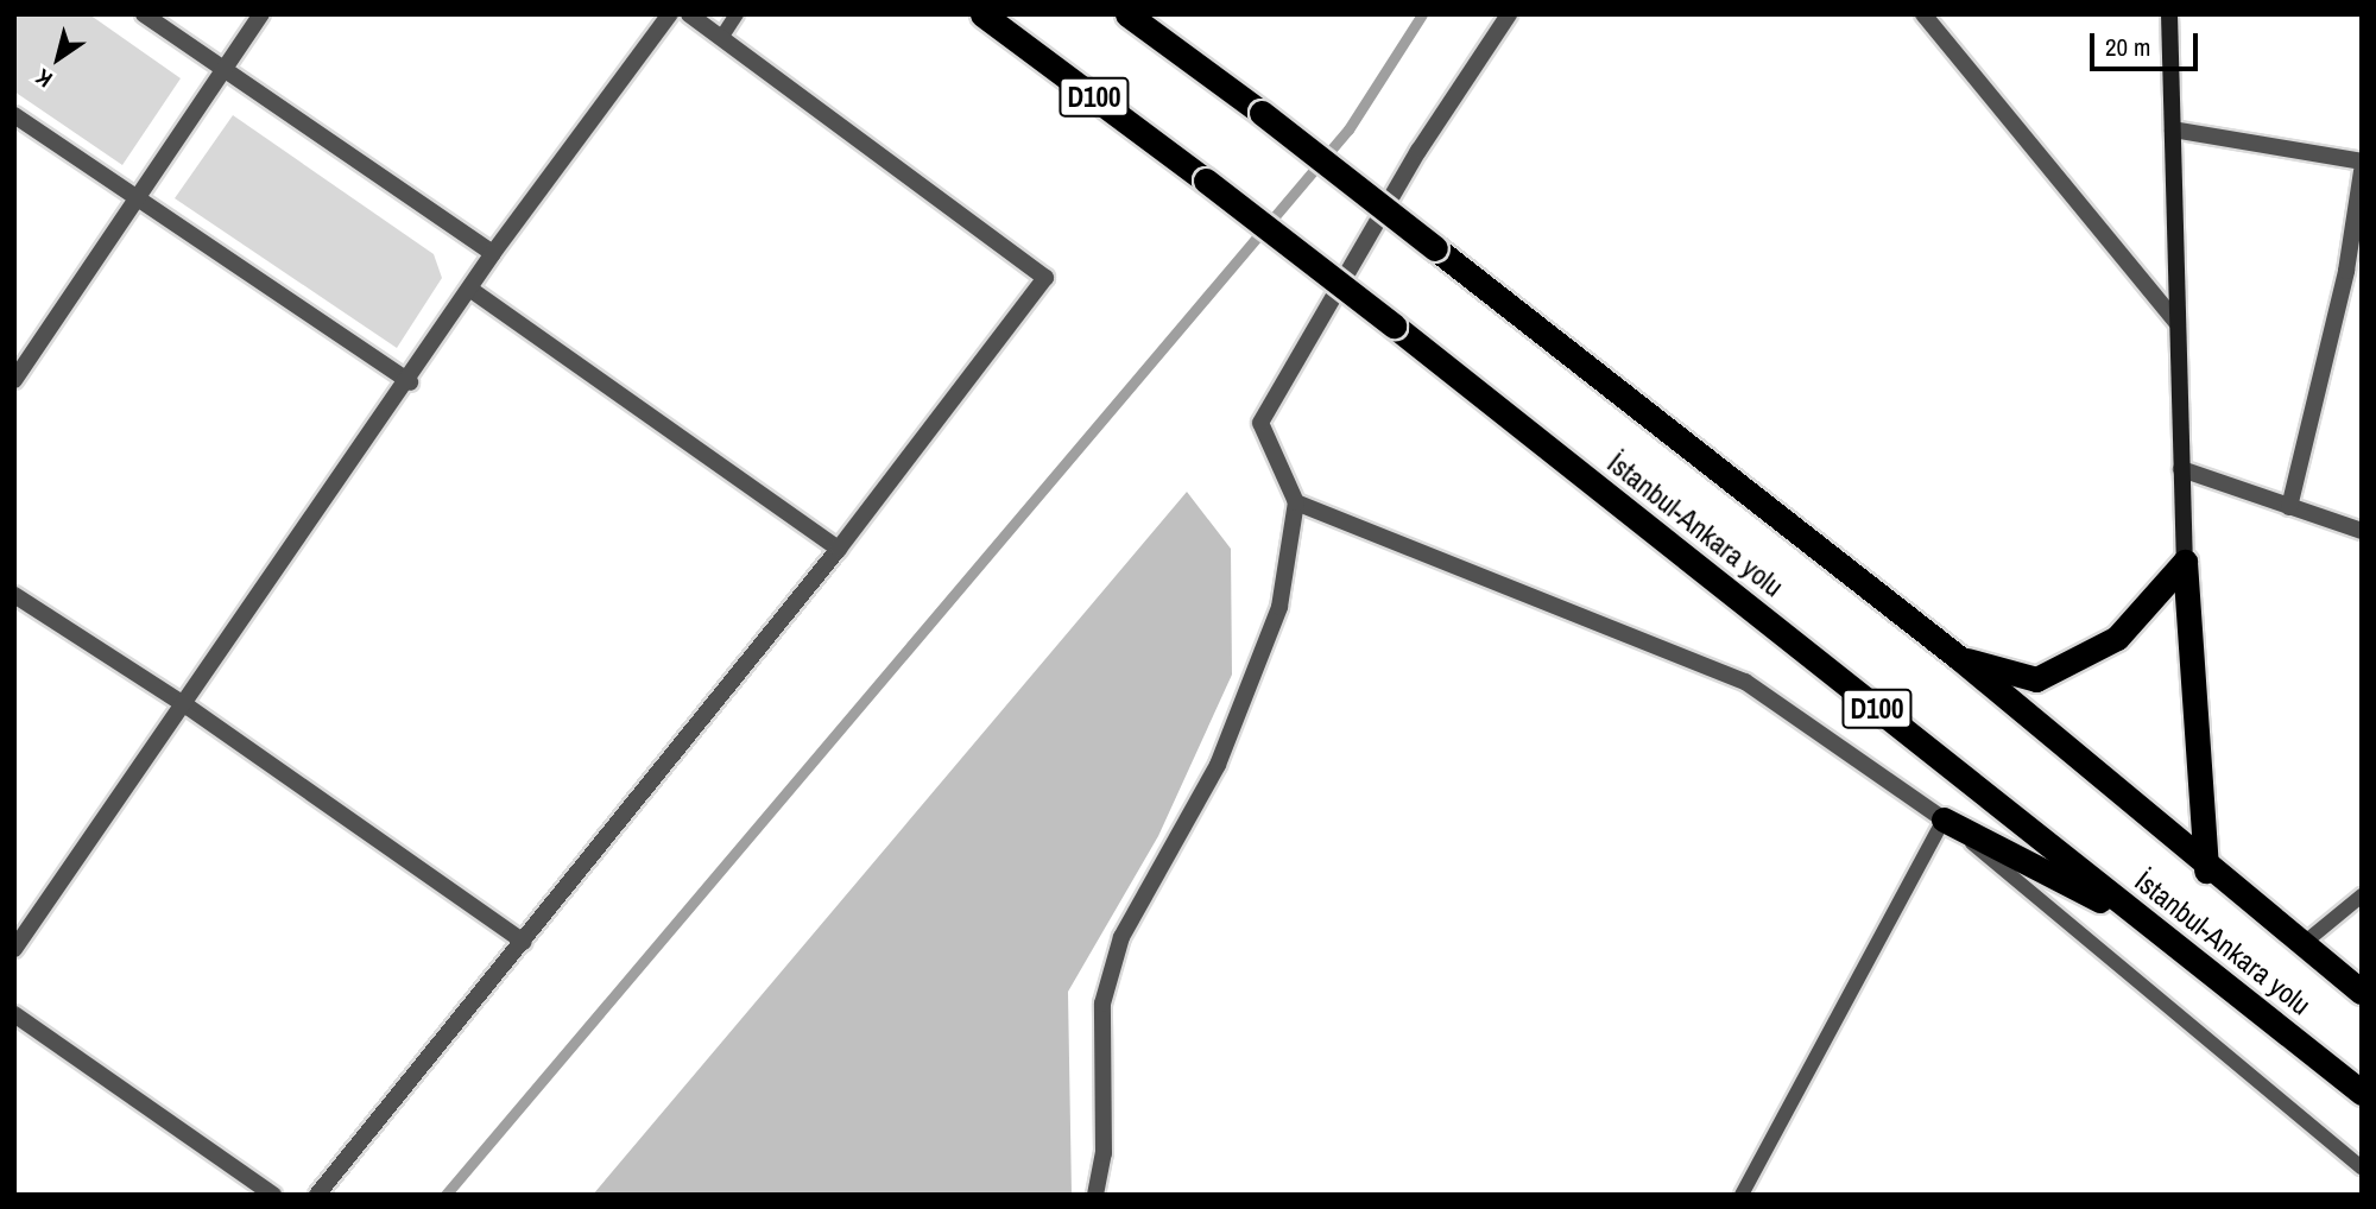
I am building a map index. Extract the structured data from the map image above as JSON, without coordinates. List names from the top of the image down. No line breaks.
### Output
{"streets":{"highway":["D100","İstanbul-Ankara yolu"]},"scale_bar":"20 m","north":"bottom left"}
